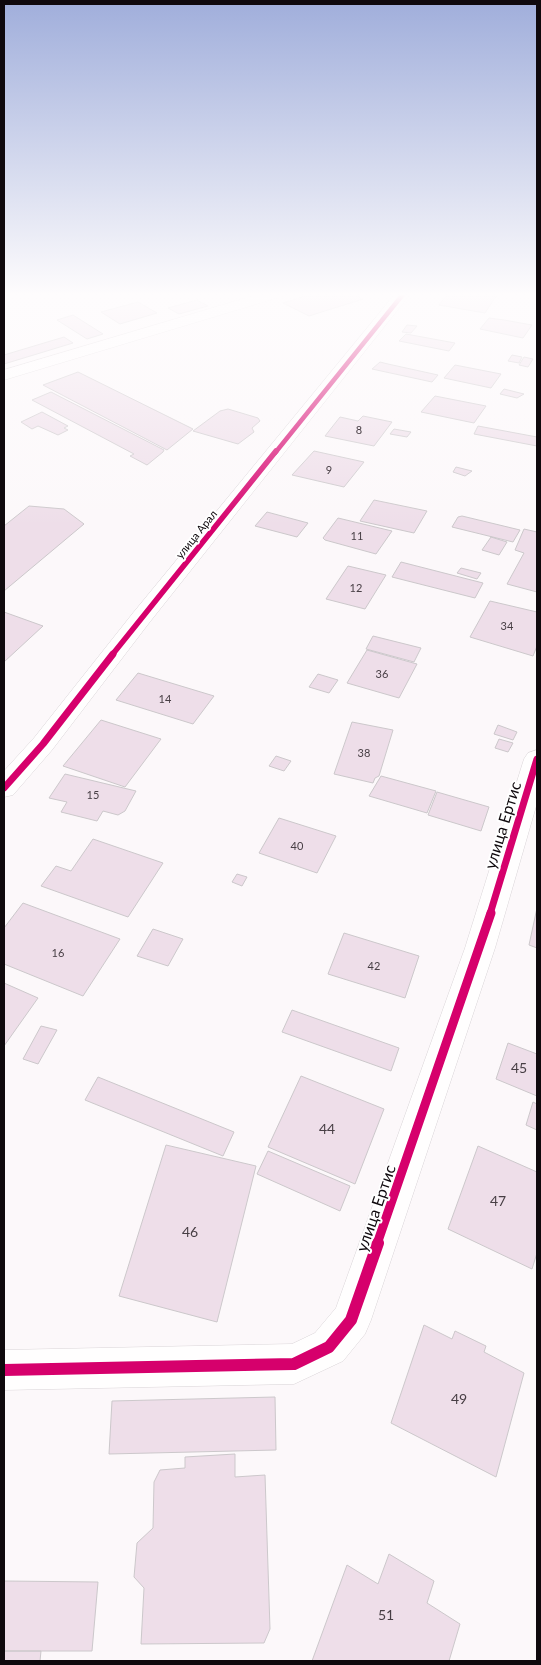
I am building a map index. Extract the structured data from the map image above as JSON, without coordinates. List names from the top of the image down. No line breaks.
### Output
{"streets":{"street":["улица Арал","улица Ертис"]},"house_numbers":["8","9","11","12","34","36","14","38","15","40","16","42","45","44","47","46","49","51"]}
